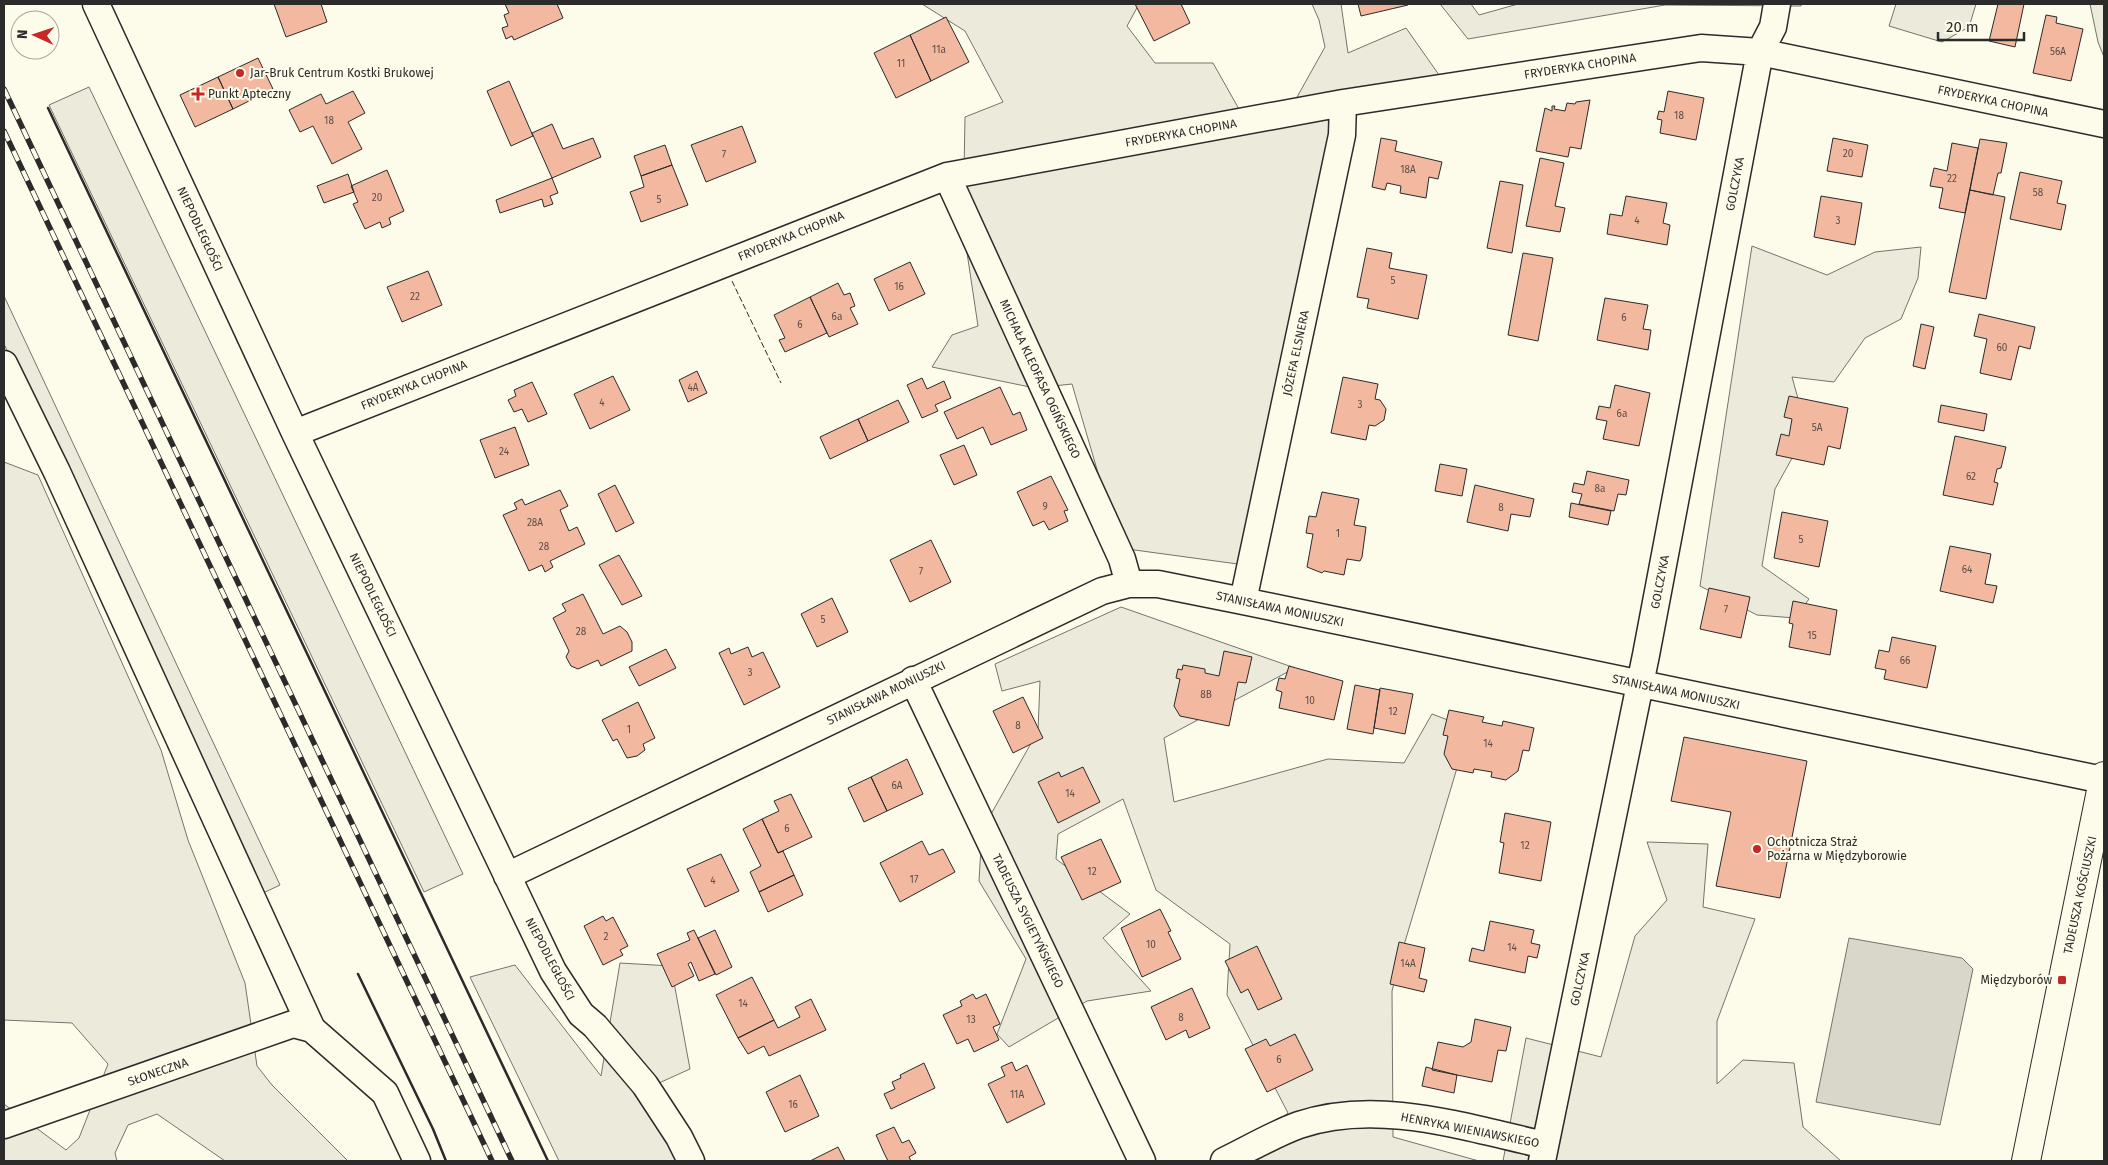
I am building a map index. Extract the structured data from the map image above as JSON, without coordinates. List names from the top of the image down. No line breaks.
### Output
{"streets":{"main road":["TADEUSZA KOŚCIUSZKI"],"street":["FRYDERYKA CHOPINA","GOLCZYKA","NIEPODLEGŁOŚCI","JÓZEFA ELSNERA","MICHAŁA KLEOFASA OGIŃSKIEGO","STANISŁAWA MONIUSZKI","TADEUSZA SYGIETYŃSKIEGO","SŁONECZNA","HENRYKA WIENIAWSKIEGO"]},"crossings":[["FRYDERYKA CHOPINA","GOLCZYKA"],["FRYDERYKA CHOPINA","NIEPODLEGŁOŚCI"],["FRYDERYKA CHOPINA","JÓZEFA ELSNERA"],["FRYDERYKA CHOPINA","MICHAŁA KLEOFASA OGIŃSKIEGO"],["GOLCZYKA","STANISŁAWA MONIUSZKI"],["GOLCZYKA","HENRYKA WIENIAWSKIEGO"],["NIEPODLEGŁOŚCI","STANISŁAWA MONIUSZKI"],["JÓZEFA ELSNERA","STANISŁAWA MONIUSZKI"],["MICHAŁA KLEOFASA OGIŃSKIEGO","STANISŁAWA MONIUSZKI"],["STANISŁAWA MONIUSZKI","TADEUSZA KOŚCIUSZKI"],["STANISŁAWA MONIUSZKI","TADEUSZA SYGIETYŃSKIEGO"]],"places":{"other":["Jar-Bruk Centrum Kostki Brukowej","Ochotnicza Straż Pożarna w Międzyborowie"],"health":["Punkt Apteczny"],"transit":["Międzyborów"]},"house_numbers":["11a","56A","11","18","18","20","7","18A","22","58","20","5","4","3","5","16","22","6a","6","6","60","4A","4","3","6a","5A","24","62","8a","9","8","28A","1","5","28","64","7","7","5","28","15","66","3","8B","10","12","8","1","14","6A","14","6","12","12","17","4","2","10","14","14A","14","8","13","6","11A","16"],"scale_bar":"20 m","north":"left"}
